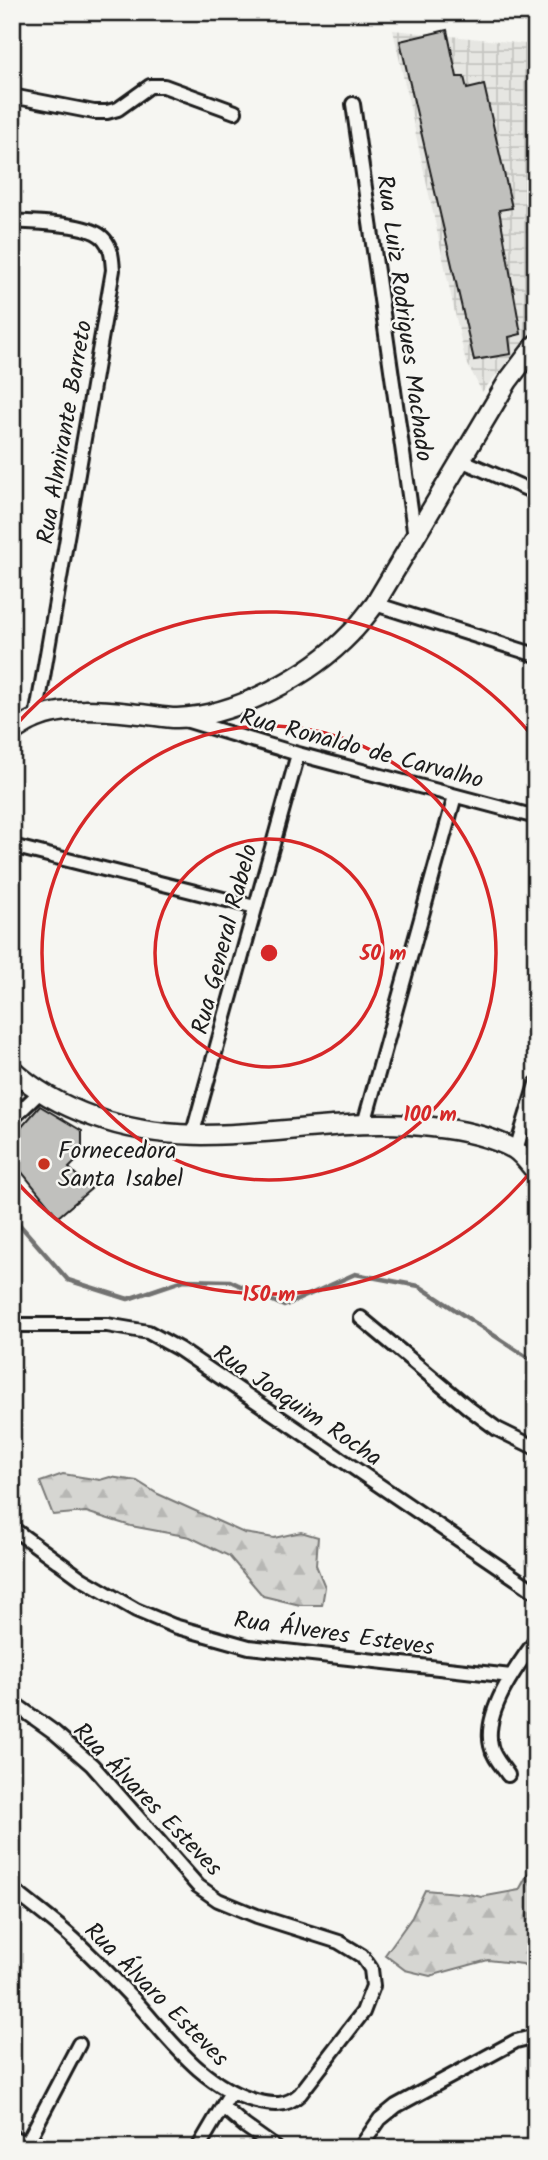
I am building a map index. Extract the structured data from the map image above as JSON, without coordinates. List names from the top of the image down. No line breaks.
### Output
{"streets":{"street":["Rua Luiz Rodrigues Machado","Rua Almirante Barreto","Rua Ronaldo de Carvalho","Rua General Rabelo","Rua Joaquim Rocha","Rua Álveres Esteves","Rua Álvares Esteves","Rua Álvaro Esteves"]},"crossings":[["Rua Ronaldo de Carvalho","Rua General Rabelo"],["Rua Álvares Esteves","Rua Álvaro Esteves"]],"places":["Fornecedora Santa Isabel"],"rings":["50 m","100 m","150 m"]}
